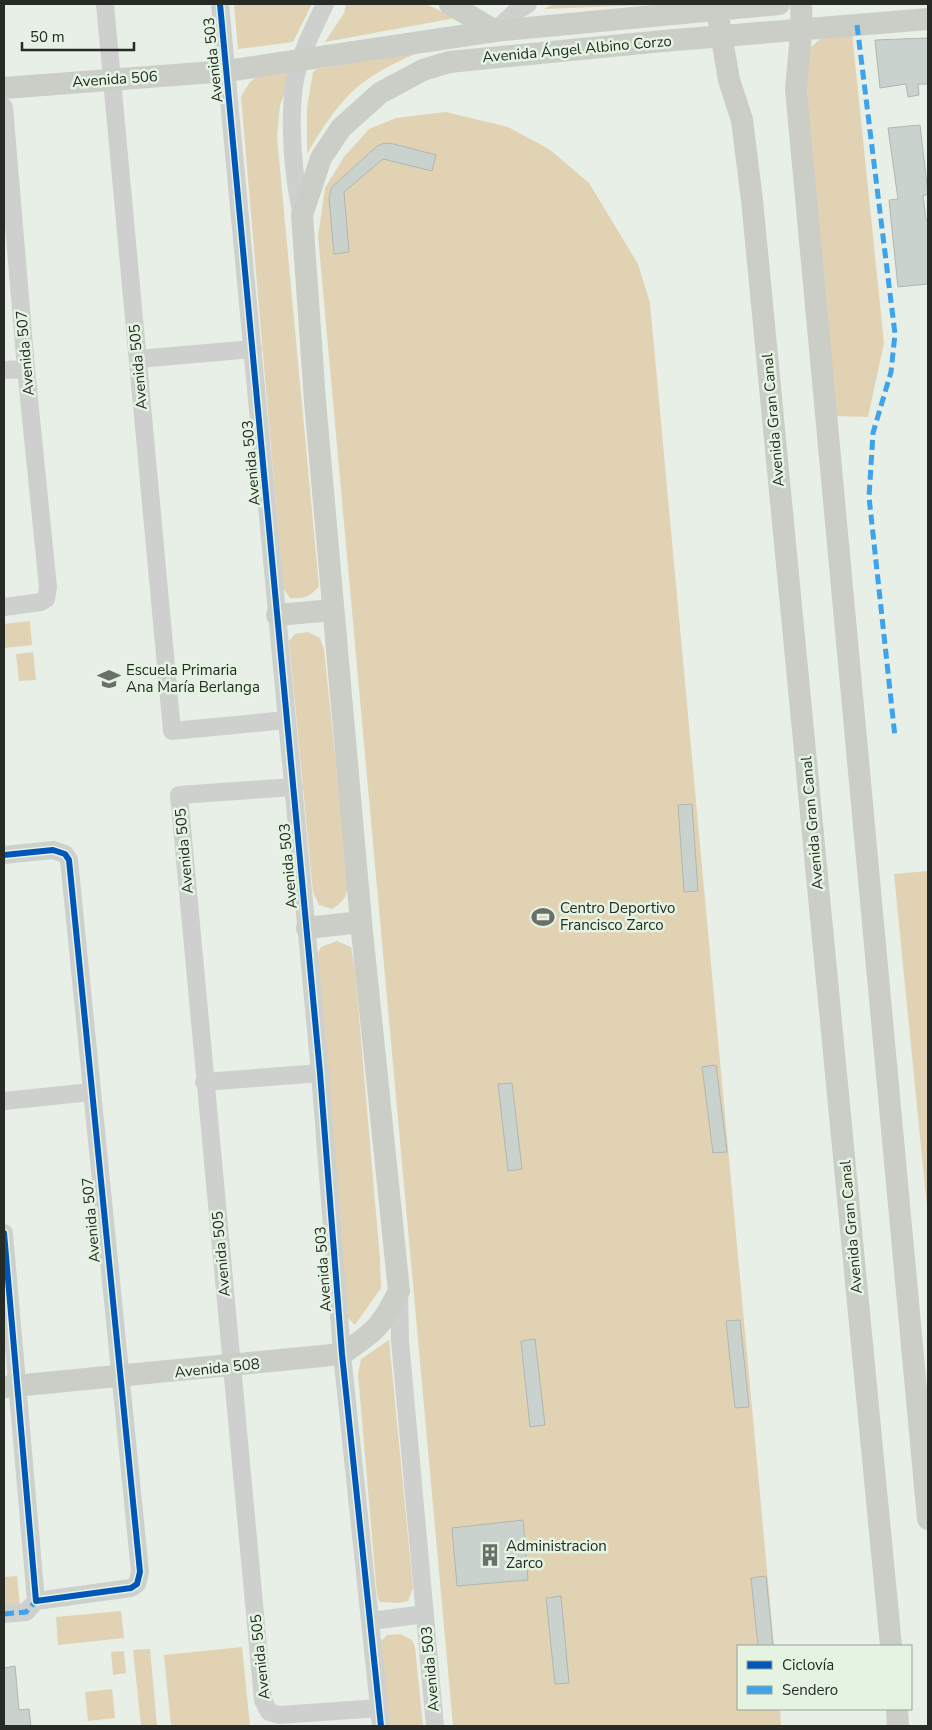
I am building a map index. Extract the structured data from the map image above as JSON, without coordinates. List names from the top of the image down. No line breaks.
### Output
{"streets":{"main road":["Avenida Ángel Albino Corzo","Avenida 503","Avenida 506","Avenida Gran Canal","Avenida 508"],"street":["Avenida 507","Avenida 505"]},"crossings":[["Avenida Ángel Albino Corzo","Avenida 503"],["Avenida Ángel Albino Corzo","Avenida 506"],["Avenida Ángel Albino Corzo","Avenida Gran Canal"],["Avenida 503","Avenida 506"],["Avenida 503","Avenida 505"],["Avenida 503","Avenida 508"],["Avenida 506","Avenida 505"],["Avenida 507","Avenida 508"],["Avenida 505","Avenida 508"]],"places":{"school or university":["Escuela Primaria Ana María Berlanga"],"sports":["Centro Deportivo Francisco Zarco"],"building":["Administracion Zarco"]},"legend":["Ciclovía","Sendero"],"scale_bar":"50 m"}
